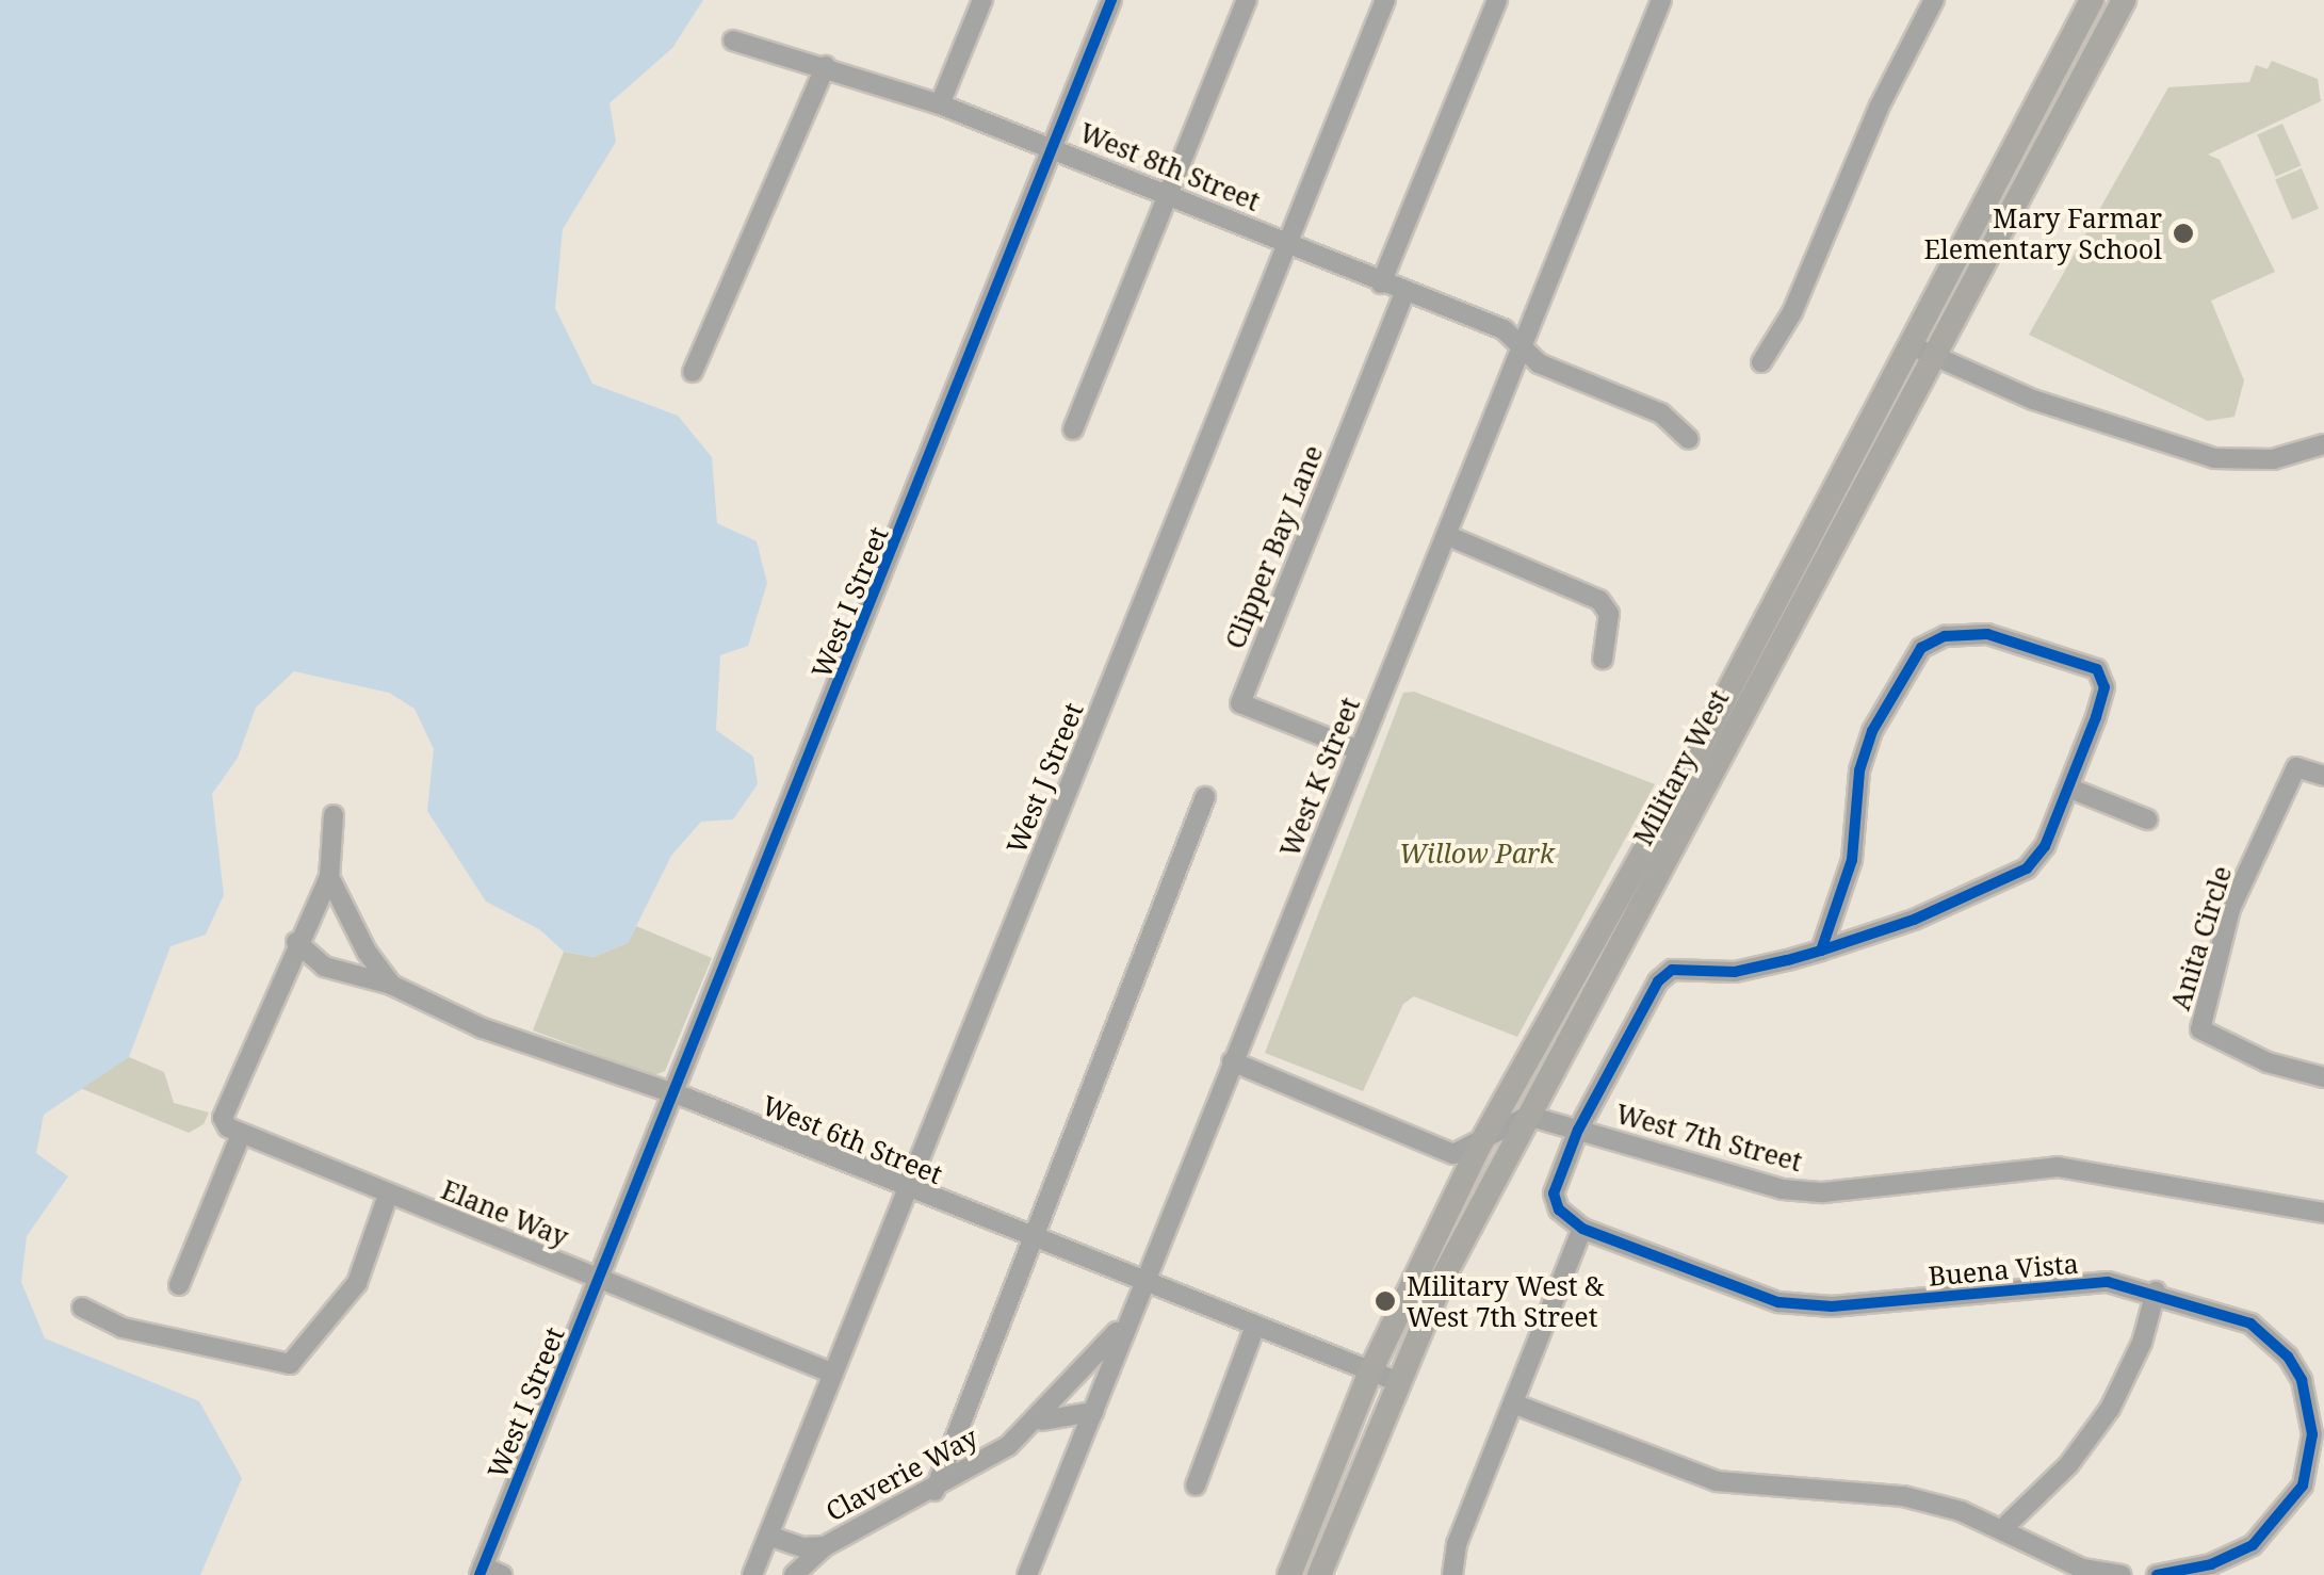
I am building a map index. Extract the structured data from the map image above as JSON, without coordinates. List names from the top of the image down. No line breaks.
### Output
{"streets":{"main road":["Military West"],"street":["West 8th Street","Clipper Bay Lane","West I Street","West K Street","West J Street","Anita Circle","West 7th Street","West 6th Street","Elane Way","Buena Vista","Claverie Way"]},"crossings":[["West 8th Street","Clipper Bay Lane"],["West 8th Street","West I Street"],["West 8th Street","West K Street"],["West 8th Street","West J Street"],["Clipper Bay Lane","West K Street"],["West I Street","West 6th Street"],["West I Street","Elane Way"],["Military West","West 7th Street"],["Military West","West 6th Street"],["West K Street","West 6th Street"],["West K Street","Claverie Way"],["West J Street","West 6th Street"],["West J Street","Elane Way"],["West 6th Street","Elane Way"]],"parks":["Willow Park"],"places":["Mary Farmar Elementary School","Military West & West 7th Street"]}
